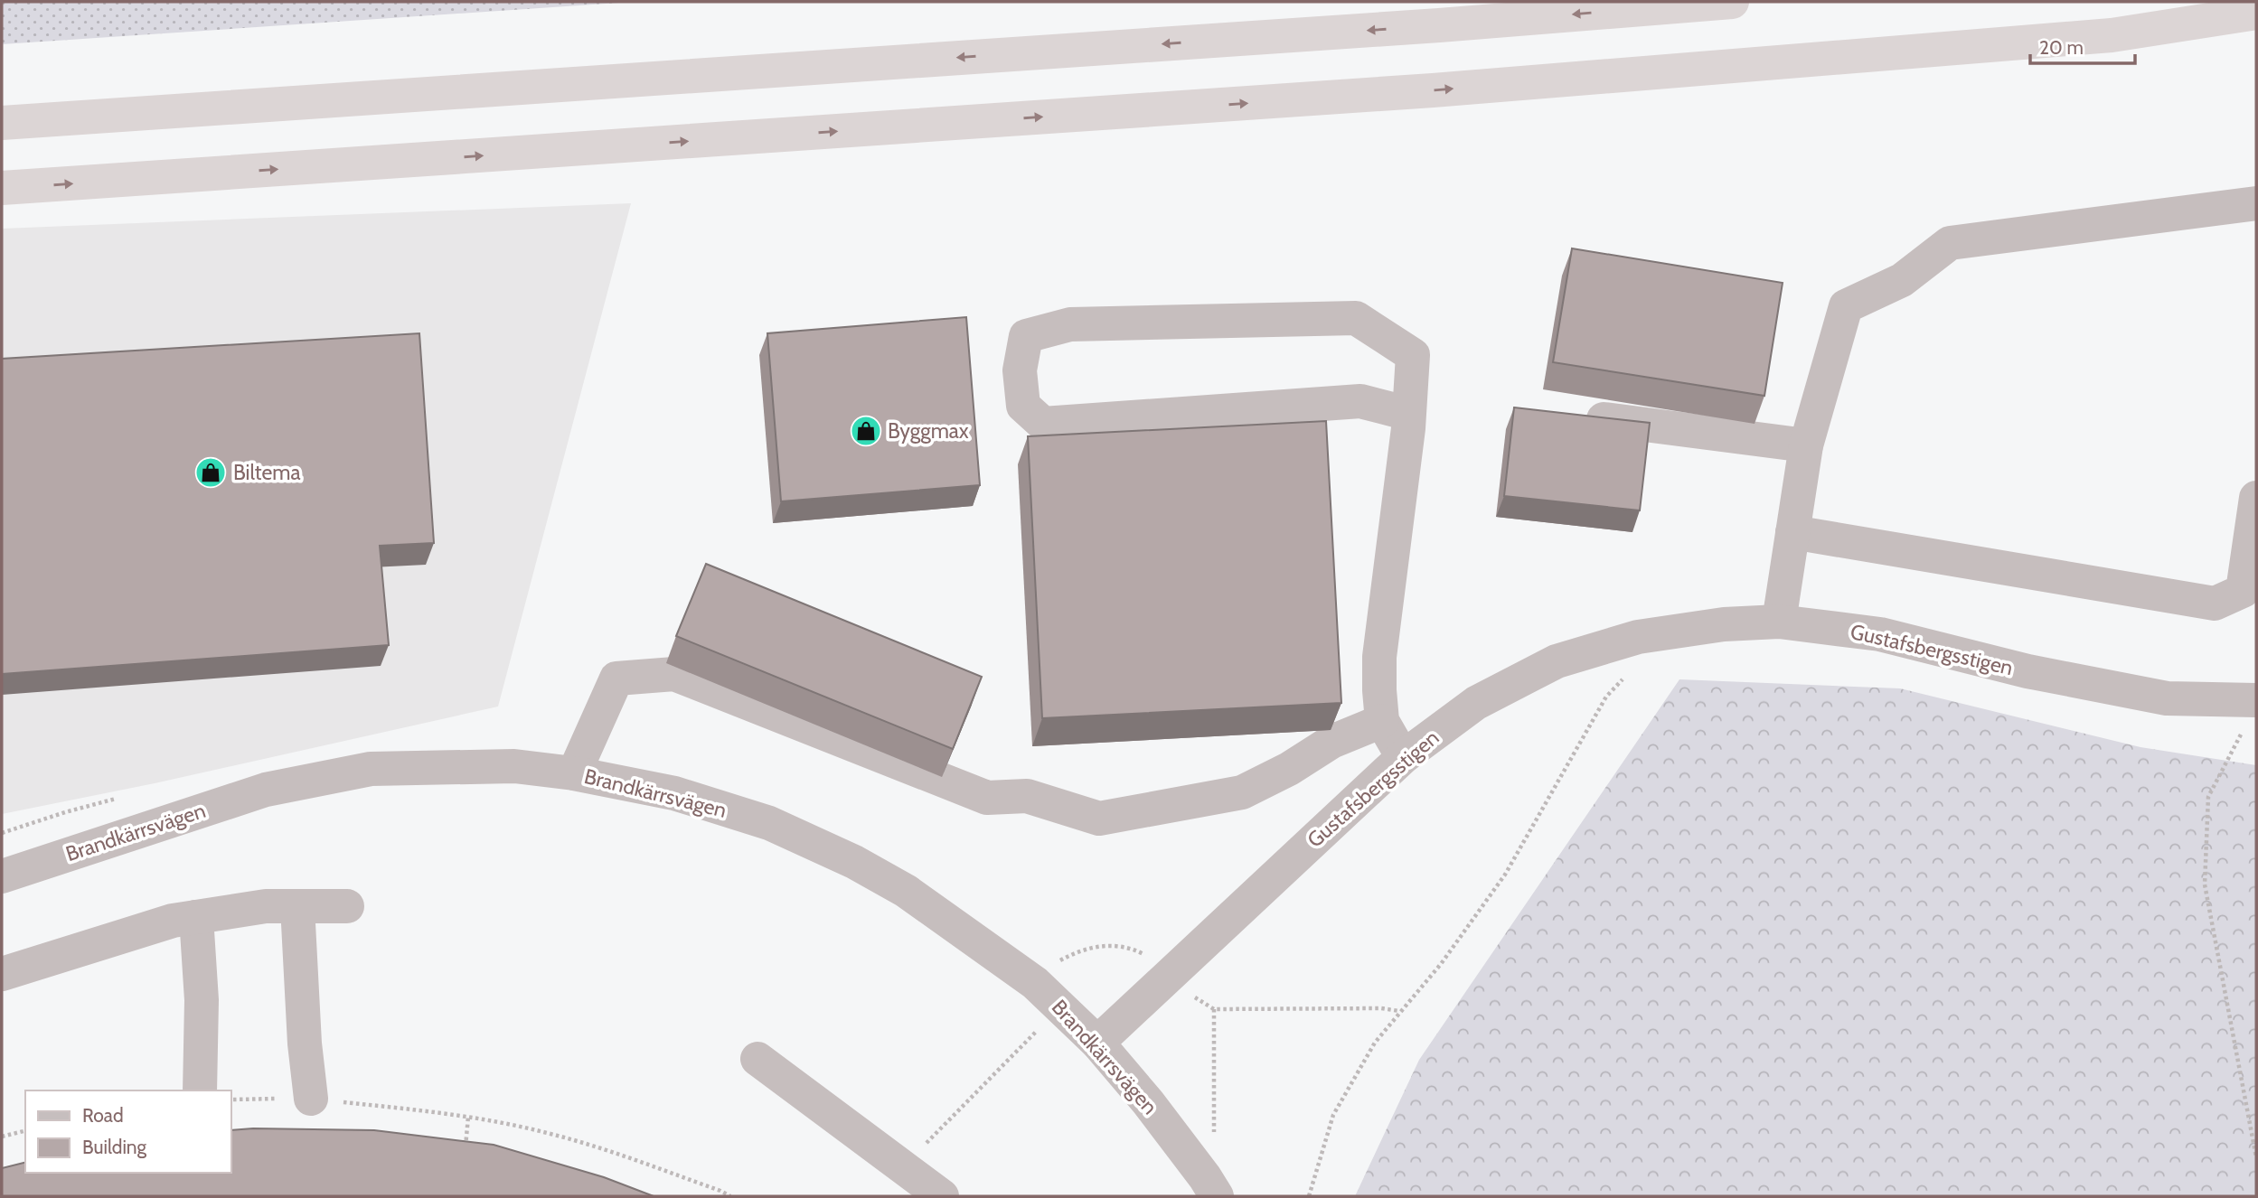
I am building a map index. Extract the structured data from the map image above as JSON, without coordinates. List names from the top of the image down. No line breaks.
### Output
{"streets":{"street":["Gustafsbergsstigen","Brandkärrsvägen"]},"crossings":[["Gustafsbergsstigen","Brandkärrsvägen"]],"places":{"shop":["Byggmax","Biltema"]},"legend":["Road","Building"],"scale_bar":"20 m"}
